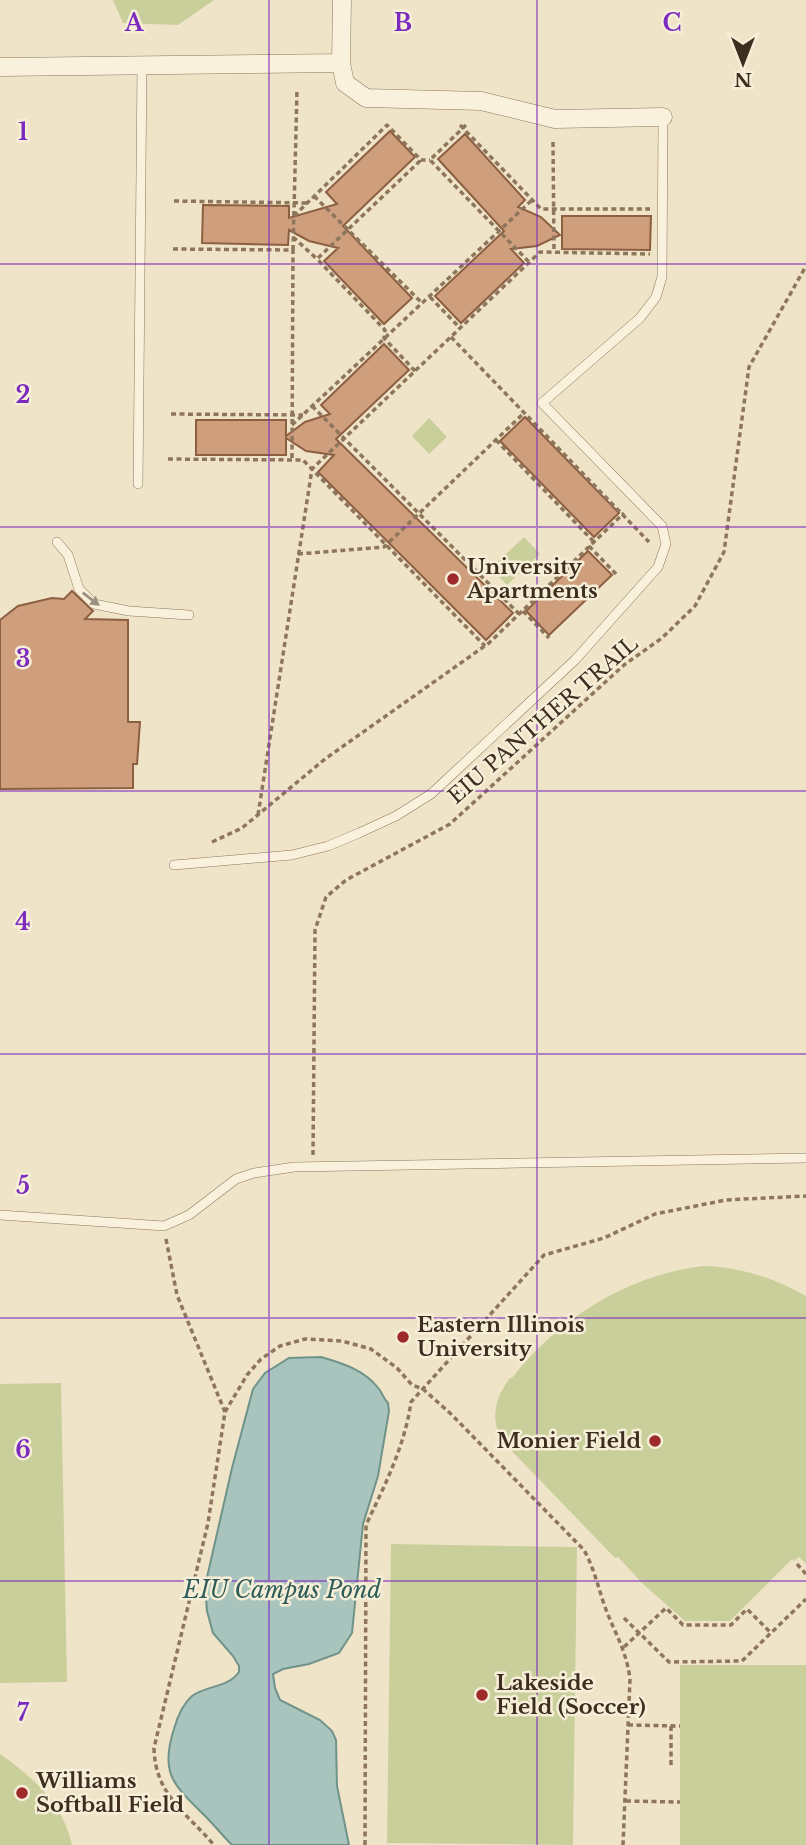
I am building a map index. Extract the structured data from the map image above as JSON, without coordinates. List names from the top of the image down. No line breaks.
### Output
{"streets":{"path":["EIU PANTHER TRAIL"]},"water":["EIU Campus Pond"],"places":["University Apartments","Eastern Illinois University","Monier Field","Lakeside Field (Soccer)","Williams Softball Field"],"north":"bottom","grid":{"columns":["A","B","C"],"rows":["1","2","3","4","5","6","7"]}}
